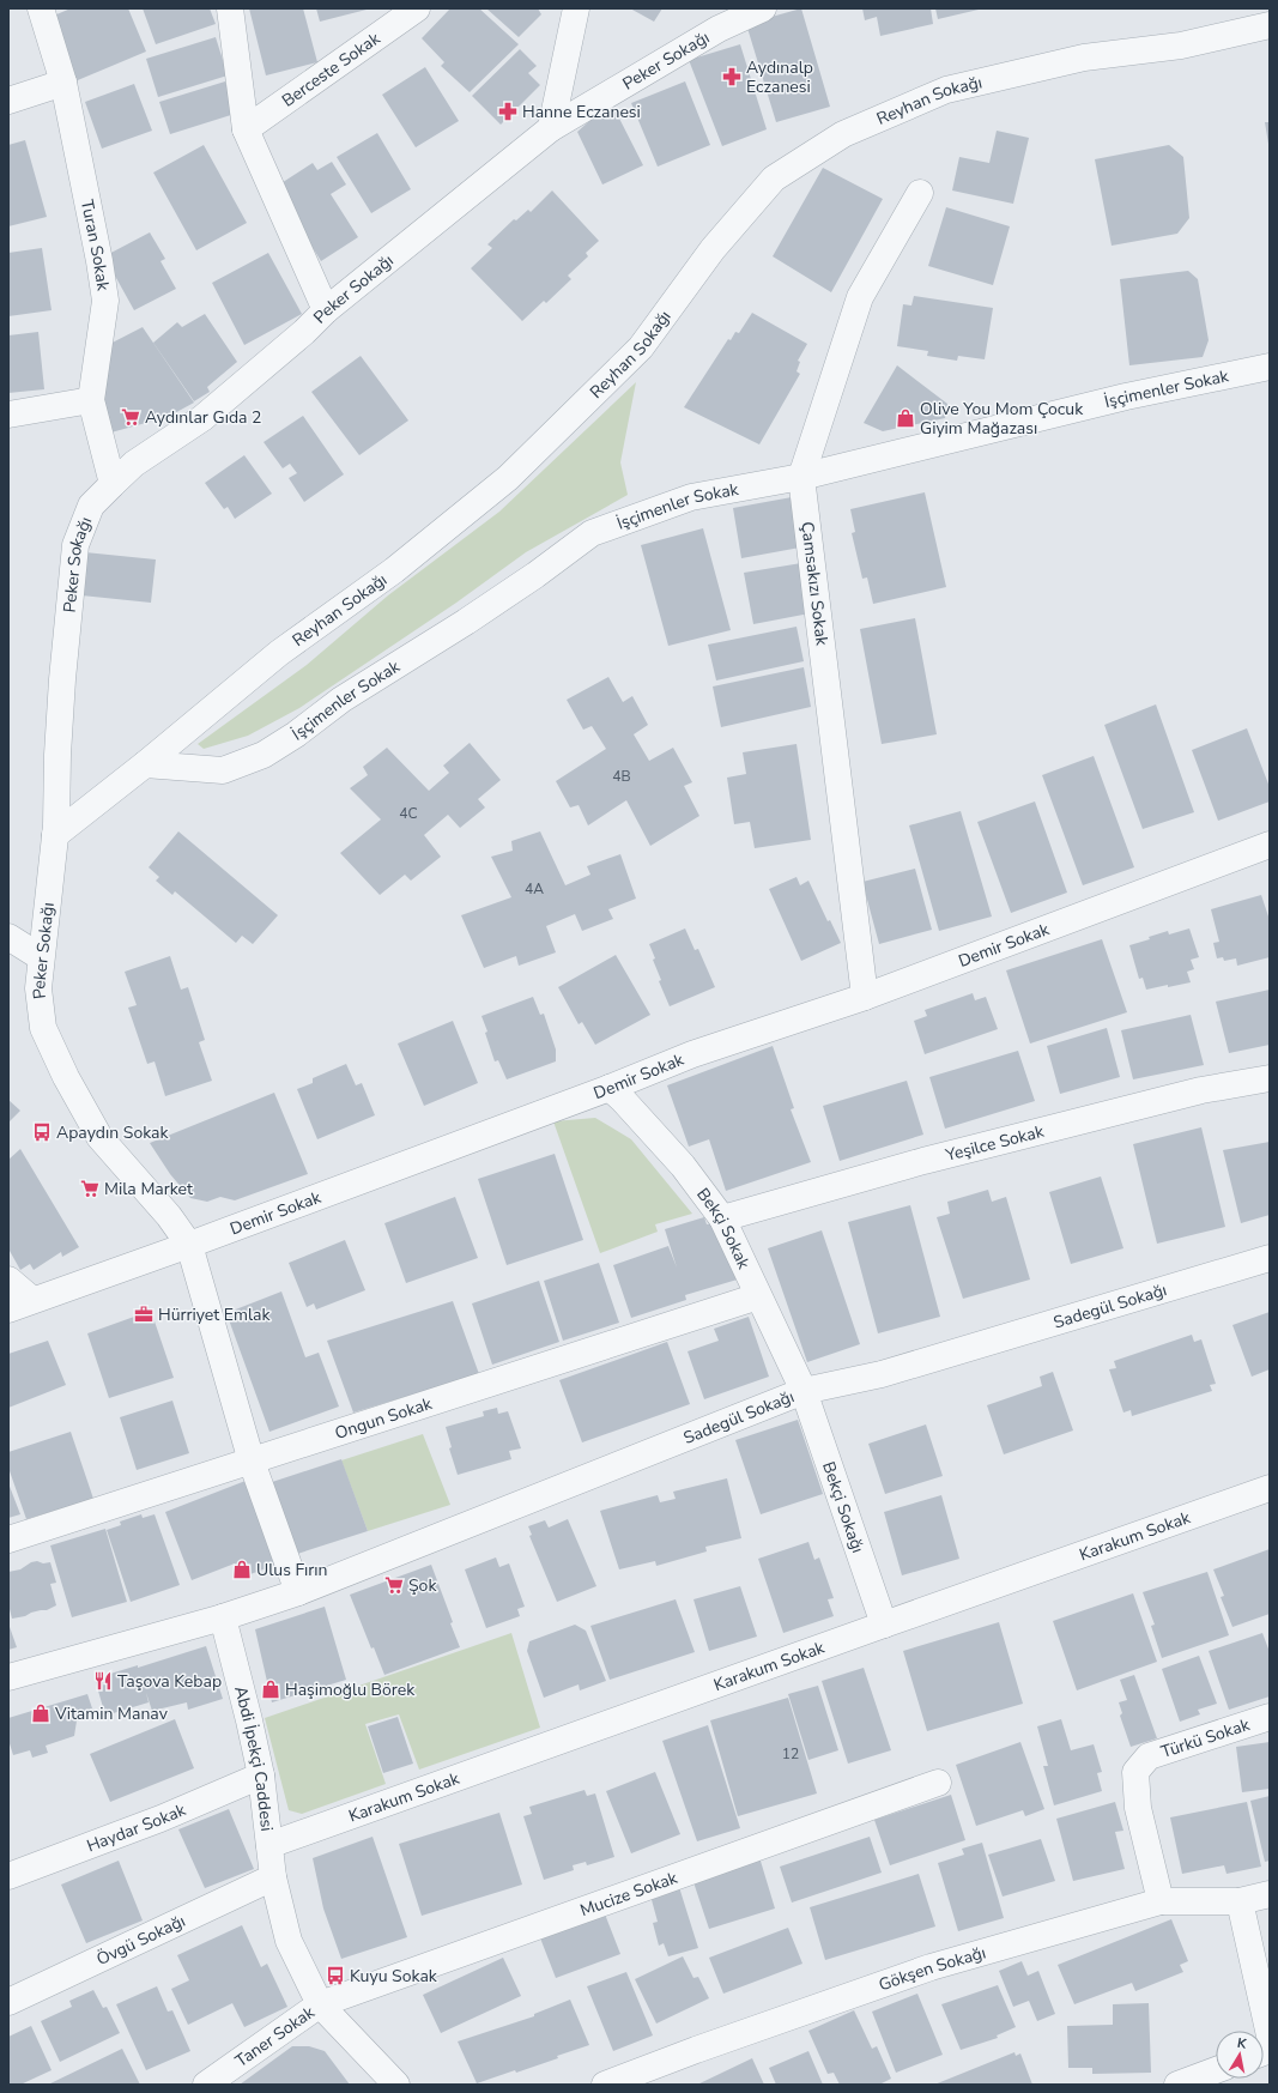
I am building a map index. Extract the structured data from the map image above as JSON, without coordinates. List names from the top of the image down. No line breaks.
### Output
{"streets":{"street":["Peker Sokağı","Berceste Sokak","Reyhan Sokağı","Turan Sokak","İşçimenler Sokak","Çamsakızı Sokak","Demir Sokak","Yeşilce Sokak","Bekçi Sokak","Sadegül Sokağı","Ongun Sokak","Bekçi Sokağı","Karakum Sokak","Türkü Sokak","Abdi İpekçi Caddesi","Haydar Sokak","Mucize Sokak","Övgü Sokağı","Gökşen Sokağı","Taner Sokak"]},"crossings":[["Peker Sokağı","Reyhan Sokağı"],["Peker Sokağı","Turan Sokak"],["Peker Sokağı","Demir Sokak"],["Reyhan Sokağı","İşçimenler Sokak"],["İşçimenler Sokak","Çamsakızı Sokak"],["Çamsakızı Sokak","Demir Sokak"],["Demir Sokak","Bekçi Sokak"],["Yeşilce Sokak","Bekçi Sokak"],["Bekçi Sokak","Sadegül Sokağı"],["Bekçi Sokak","Ongun Sokak"],["Bekçi Sokak","Bekçi Sokağı"],["Sadegül Sokağı","Bekçi Sokağı"],["Sadegül Sokağı","Abdi İpekçi Caddesi"],["Bekçi Sokağı","Karakum Sokak"],["Karakum Sokak","Abdi İpekçi Caddesi"],["Türkü Sokak","Gökşen Sokağı"],["Abdi İpekçi Caddesi","Haydar Sokak"],["Abdi İpekçi Caddesi","Mucize Sokak"],["Abdi İpekçi Caddesi","Övgü Sokağı"],["Abdi İpekçi Caddesi","Taner Sokak"],["Mucize Sokak","Taner Sokak"]],"places":{"pharmacy":["Aydınalp Eczanesi","Hanne Eczanesi"],"supermarket":["Aydınlar Gıda 2","Mila Market","Şok"],"shop":["Olive You Mom Çocuk Giyim Mağazası","Ulus Fırın","Haşimoğlu Börek","Vitamin Manav"],"bus stop":["Apaydın Sokak","Kuyu Sokak"],"office":["Hürriyet Emlak"],"restaurant":["Taşova Kebap"]},"house_numbers":["4B","4C","4A","12"],"north":"top"}
